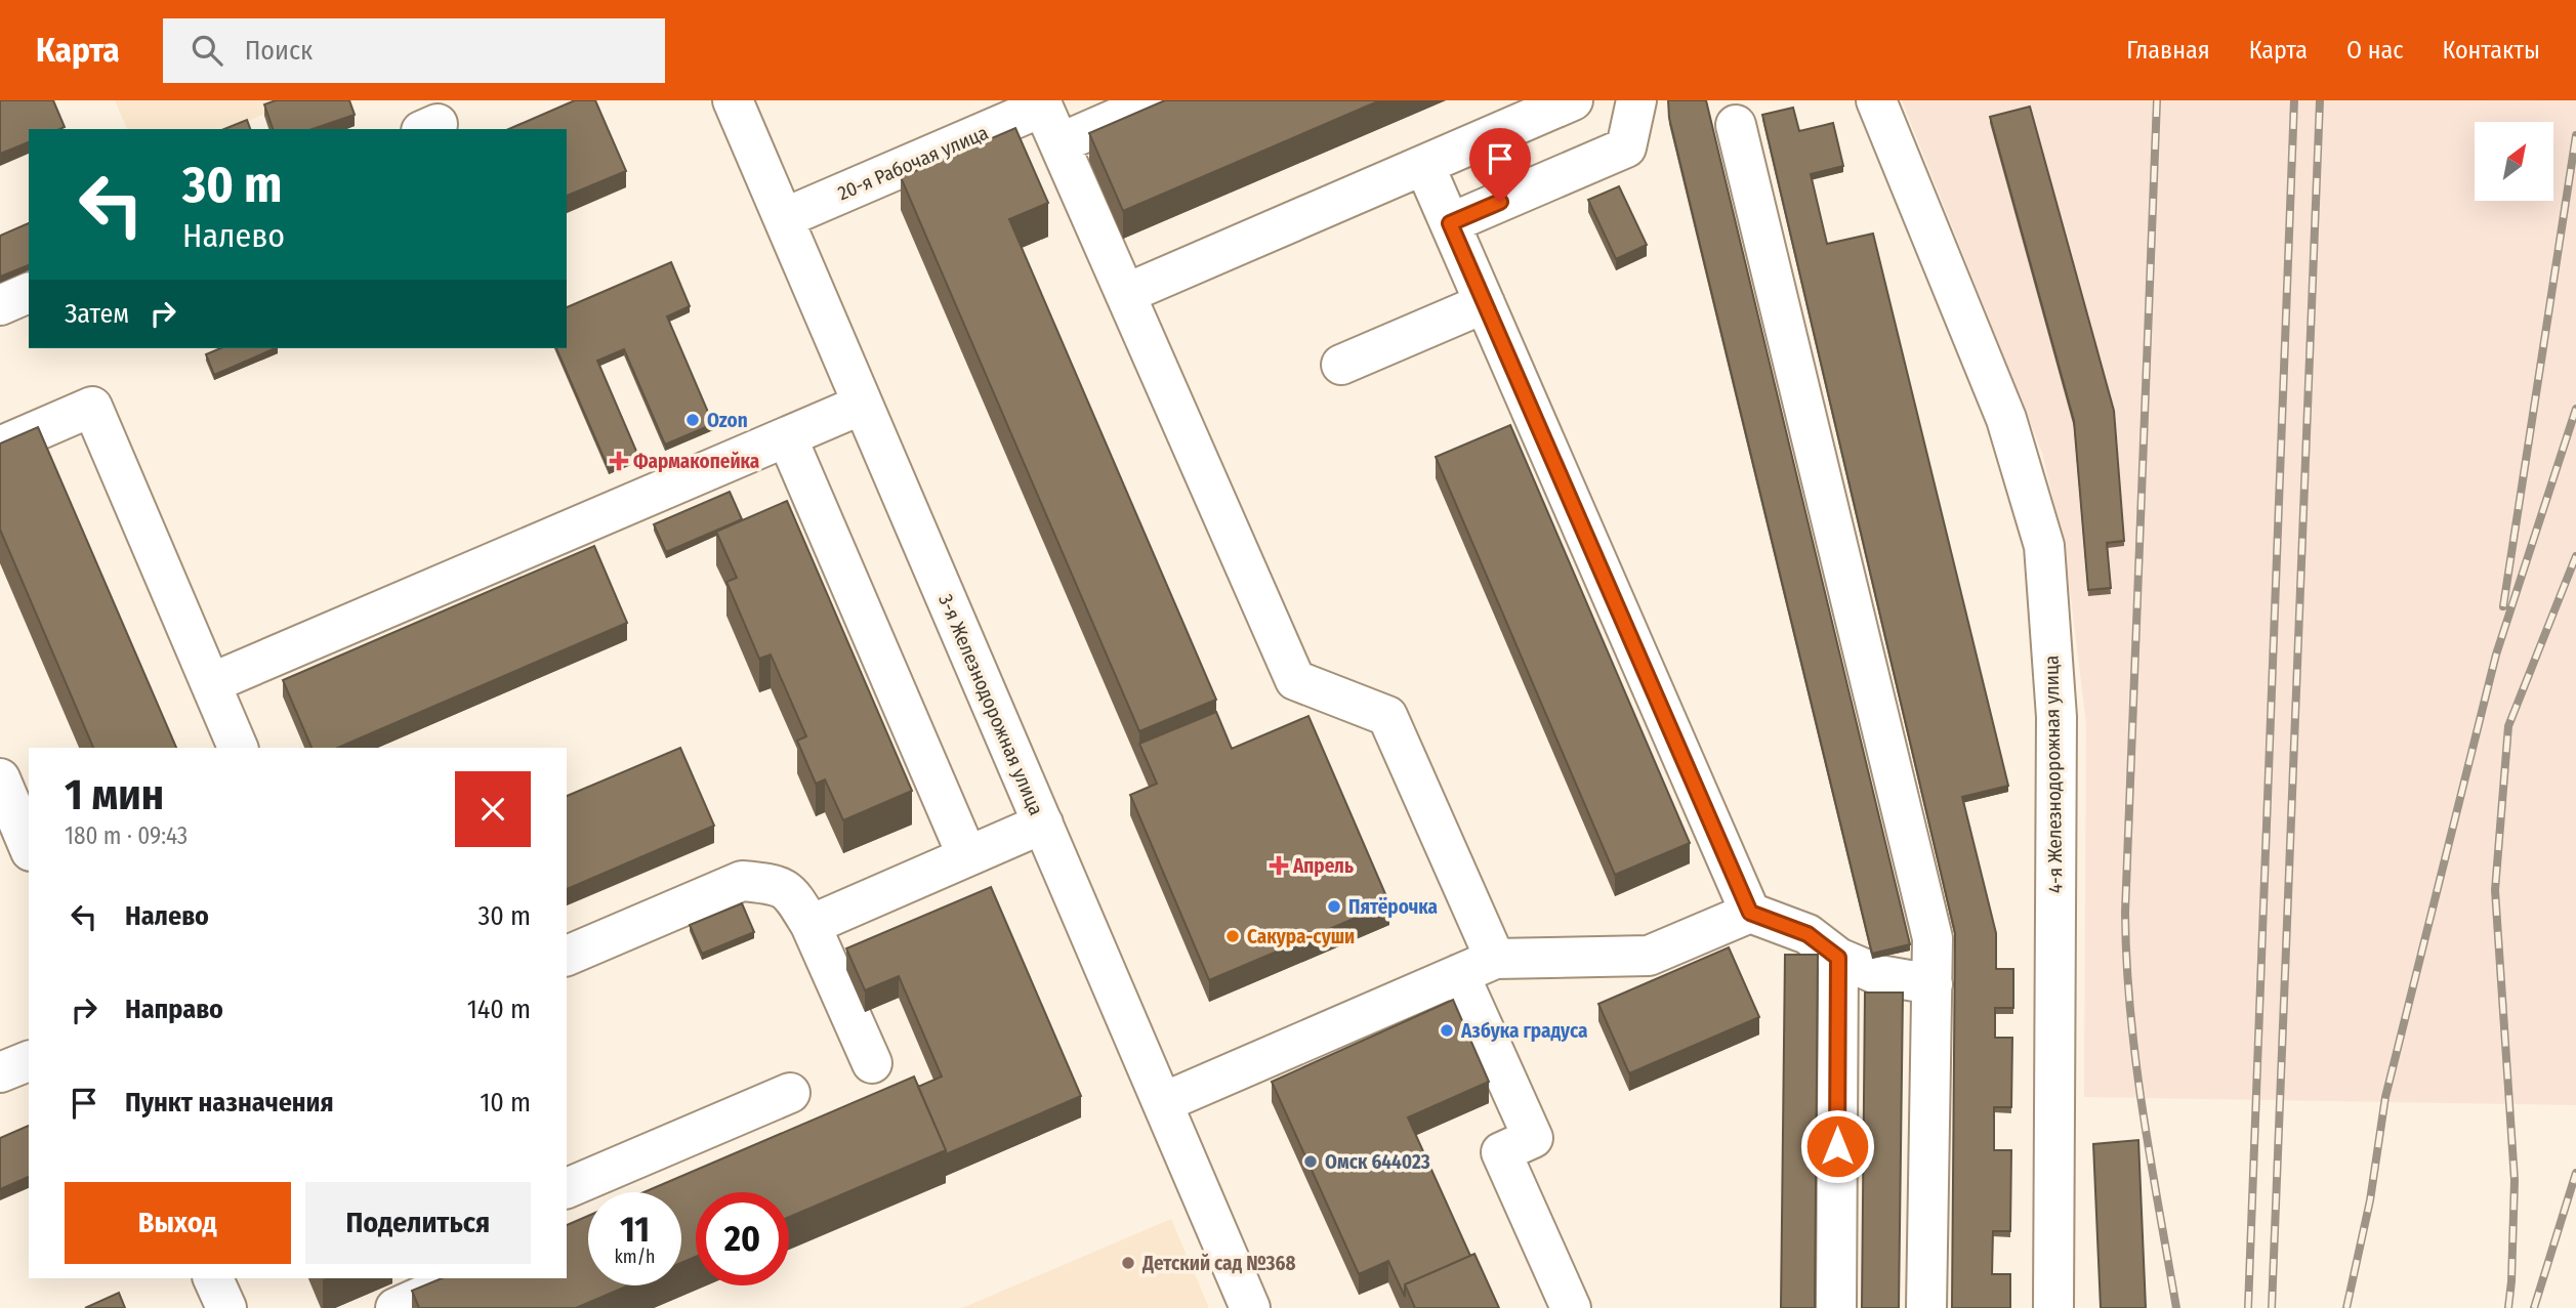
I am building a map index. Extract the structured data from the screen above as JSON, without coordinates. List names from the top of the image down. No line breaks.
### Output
{"streets":{"street":["20-я Рабочая улица","3-я Железнодорожная улица","4-я Железнодорожная улица"]},"crossings":[["20-я Рабочая улица","3-я Железнодорожная улица"]],"places":{"other":["Ozon","Пятёрочка","Сакура-суши","Азбука градуса","Омск 644023","Детский сад №368"],"health":["Фармакопейка","Апрель"]},"north":"top right","page":{"header":"Карта","search":"Поиск","nav":["Главная","Карта","О нас","Контакты"],"turn":["30 m","Налево"],"then":"Затем","heading":["1 мин","180 m · 09:43"],"list":[{"name":"Налево","value":"30 m"},{"name":"Направо","value":"140 m"},{"name":"Пункт назначения","value":"10 m"}],"buttons":["Выход","Поделиться"],"speed":"11 km/h","limit":"20"}}
